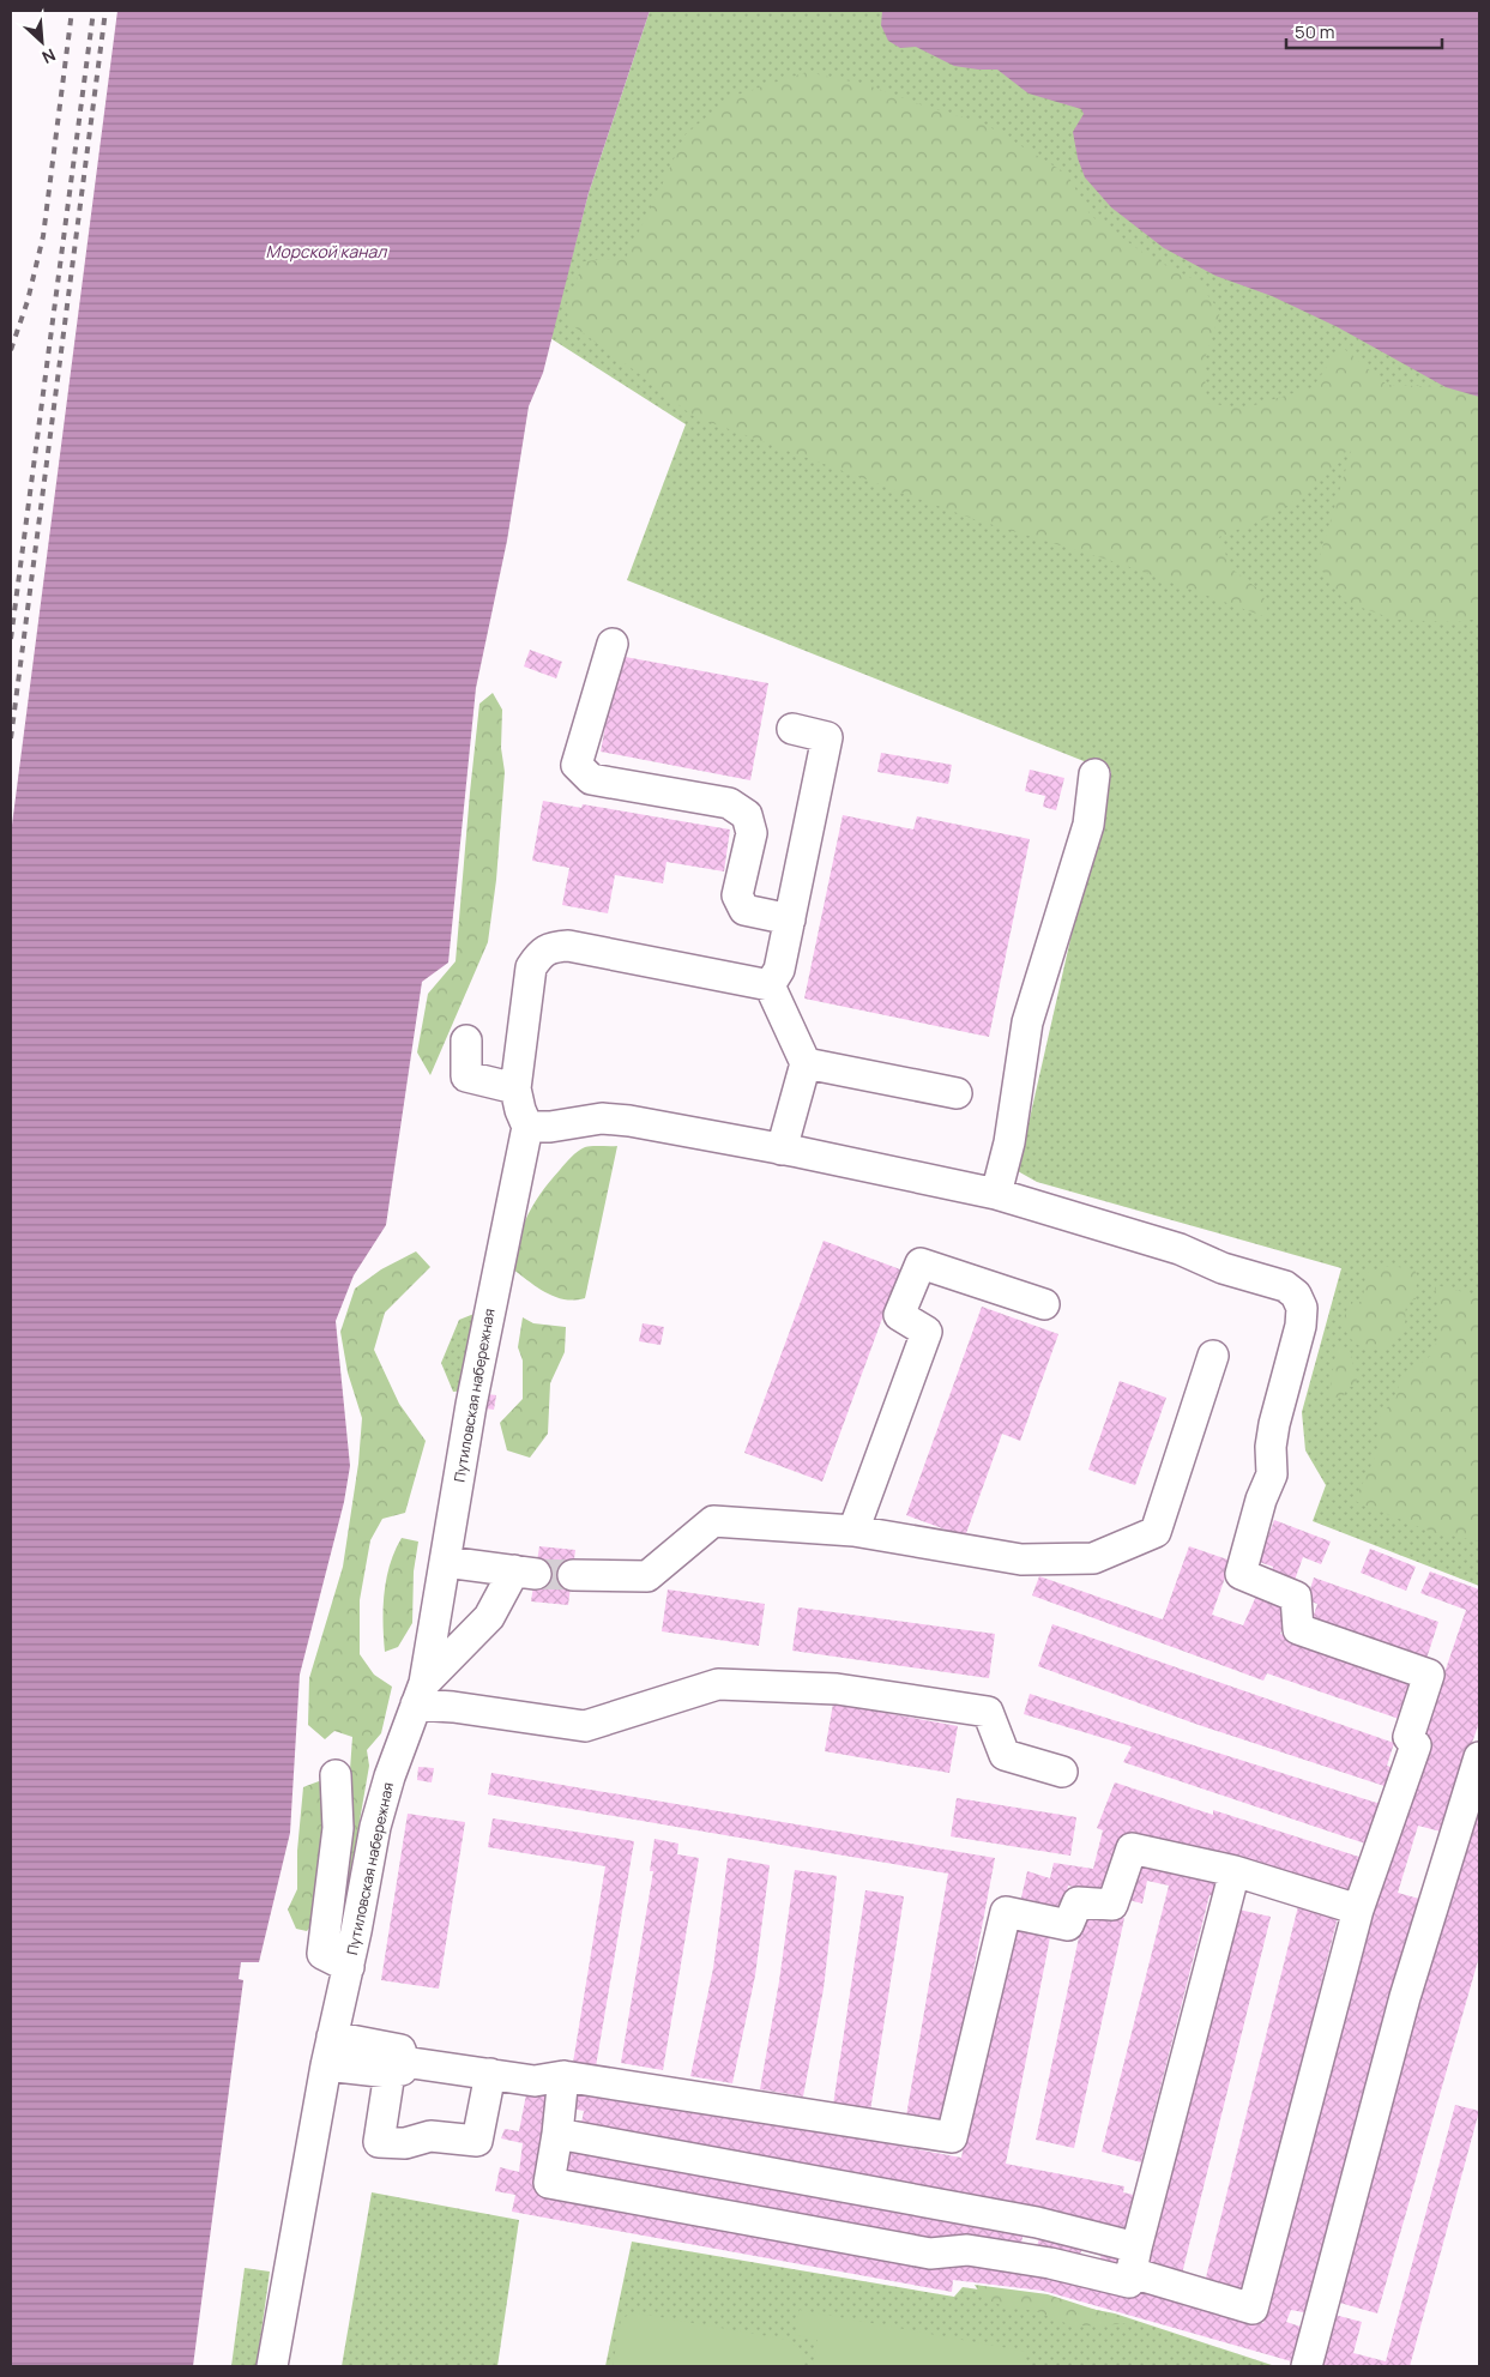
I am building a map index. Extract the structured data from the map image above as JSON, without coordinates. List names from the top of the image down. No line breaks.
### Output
{"streets":{"street":["Путиловская набережная"]},"water":["Морской канал"],"scale_bar":"50 m","north":"bottom right"}
